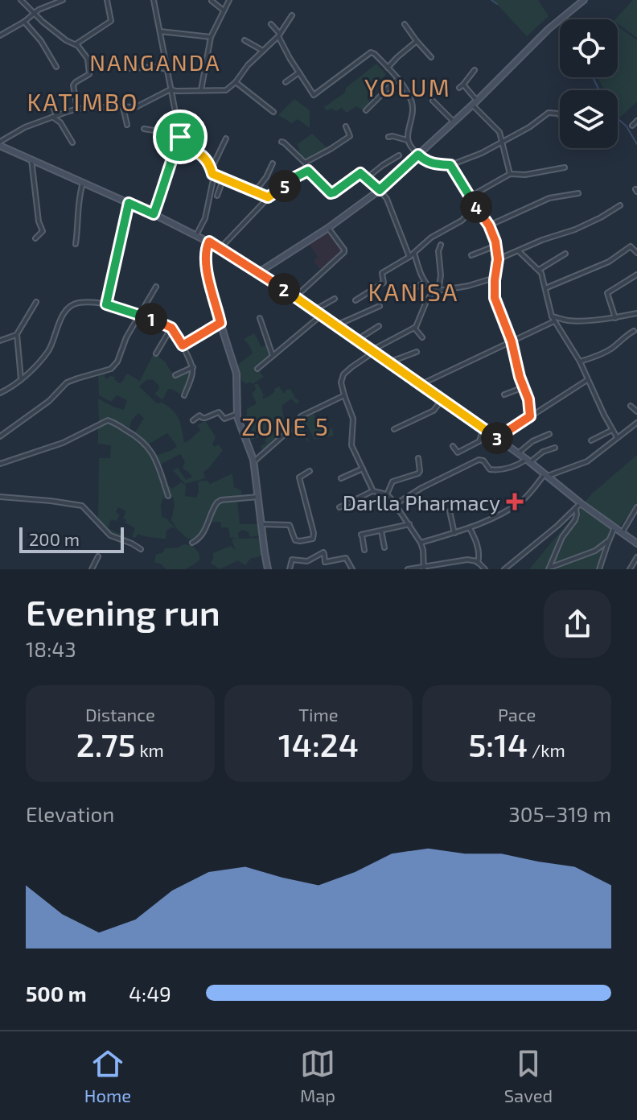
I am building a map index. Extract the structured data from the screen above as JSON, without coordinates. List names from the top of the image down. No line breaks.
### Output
{"districts":["NANGANDA","YOLUM","KATIMBO","KANISA","ZONE 5"],"places":{"health":["Darlla Pharmacy"]},"scale_bar":"200 m","page":{"pins":["5","4","2","1","3"],"scale":"200 m","heading":["Evening run","18:43"],"stats":[["Distance","2.75 km"],["Time","14:24"],["Pace","5:14 /km"]],"chart":["Elevation","305–319 m"],"list":[{"name":"500 m","note":"4:49"}],"tabs":["Home","Map","Saved"]}}
